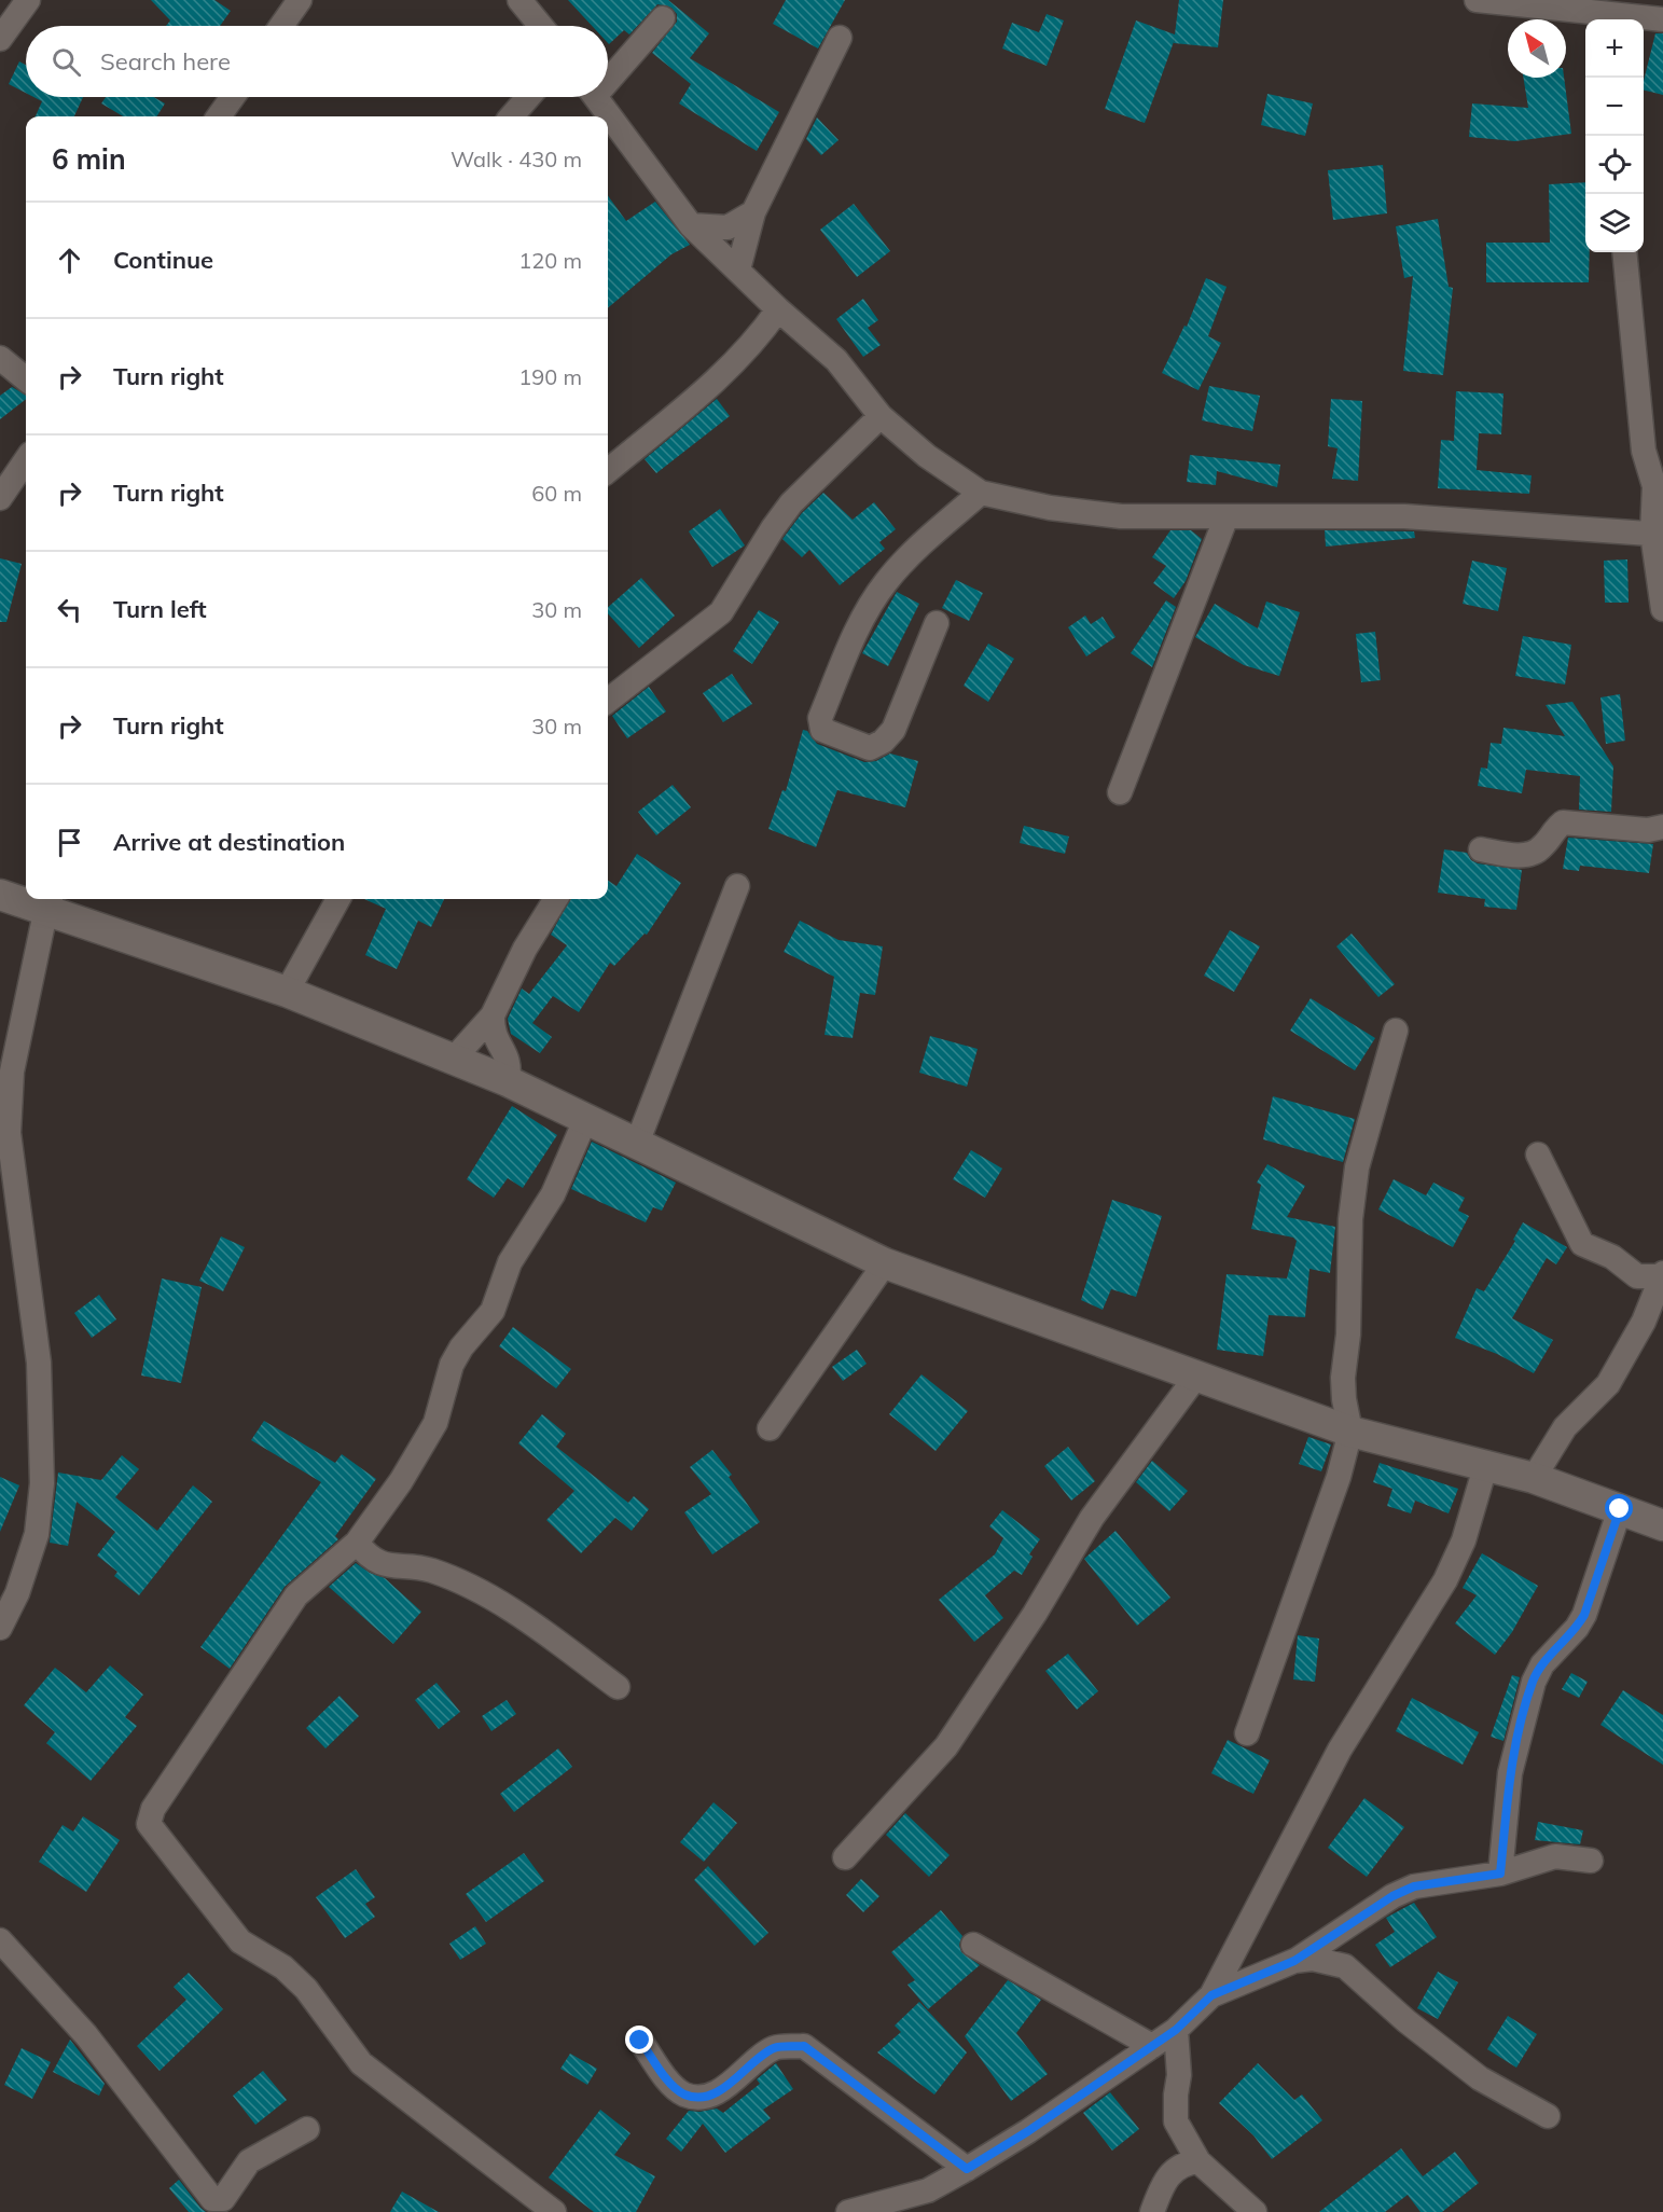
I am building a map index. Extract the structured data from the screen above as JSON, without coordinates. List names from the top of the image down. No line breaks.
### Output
{"north":"top left","page":{"map_buttons":["+","−"],"search":"Search here","heading":["6 min","Walk · 430 m"],"list":[["Continue","120 m"],["Turn right","190 m"],["Turn right","60 m"],["Turn left","30 m"],["Turn right","30 m"],"Arrive at destination"]}}
